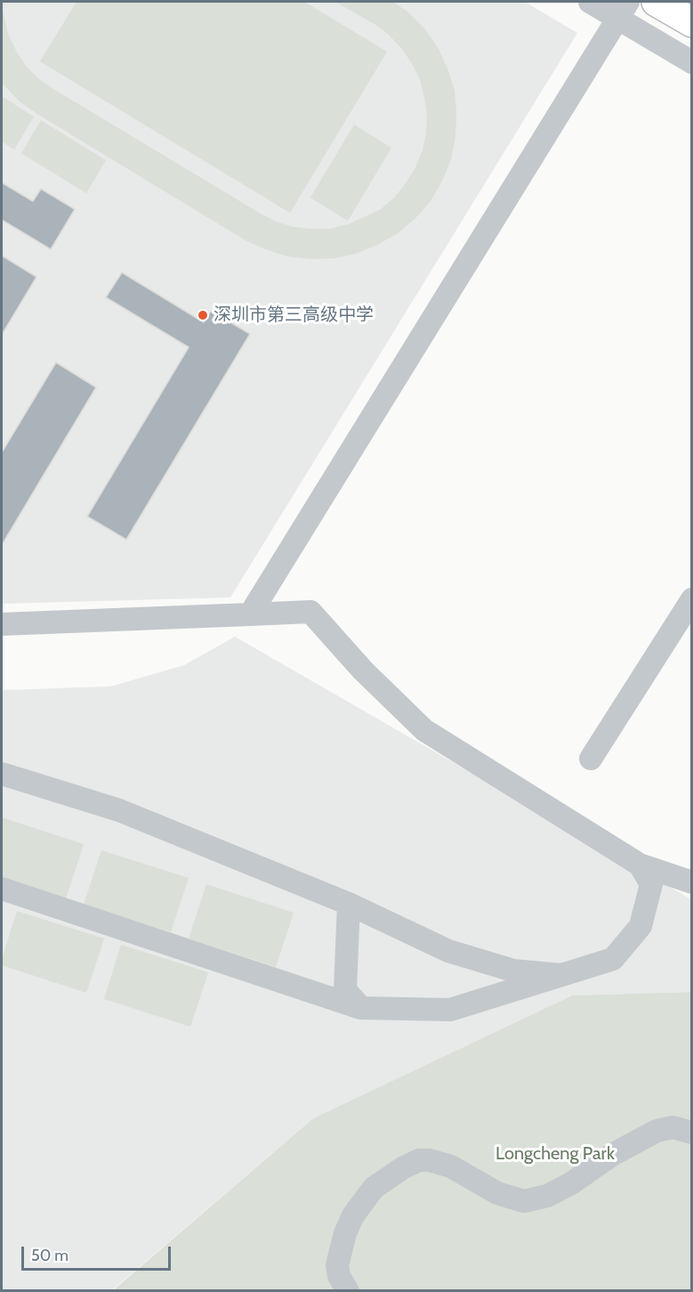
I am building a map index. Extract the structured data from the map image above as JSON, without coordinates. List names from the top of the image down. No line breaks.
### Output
{"parks":["Longcheng Park"],"places":["深圳市第三高级中学"],"scale_bar":"50 m"}
